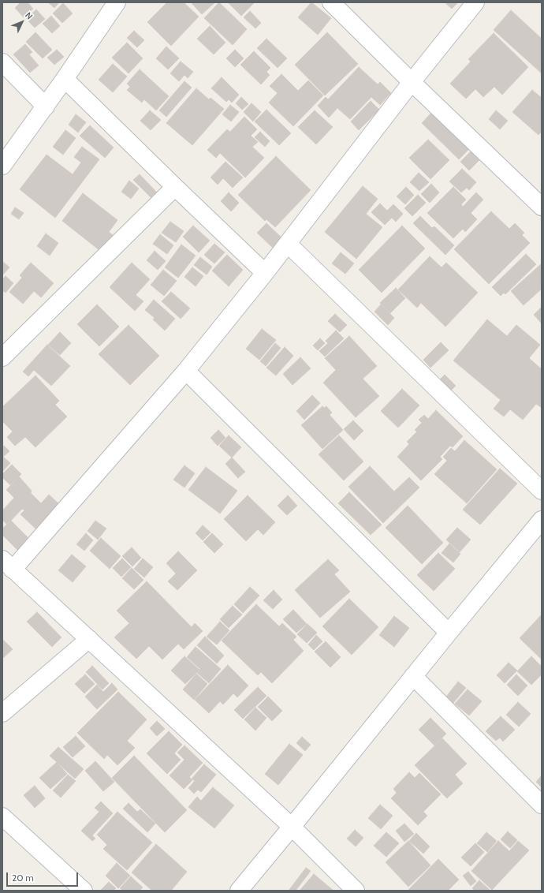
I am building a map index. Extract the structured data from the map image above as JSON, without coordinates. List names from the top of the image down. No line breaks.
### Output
{"scale_bar":"20 m","north":"top right"}
